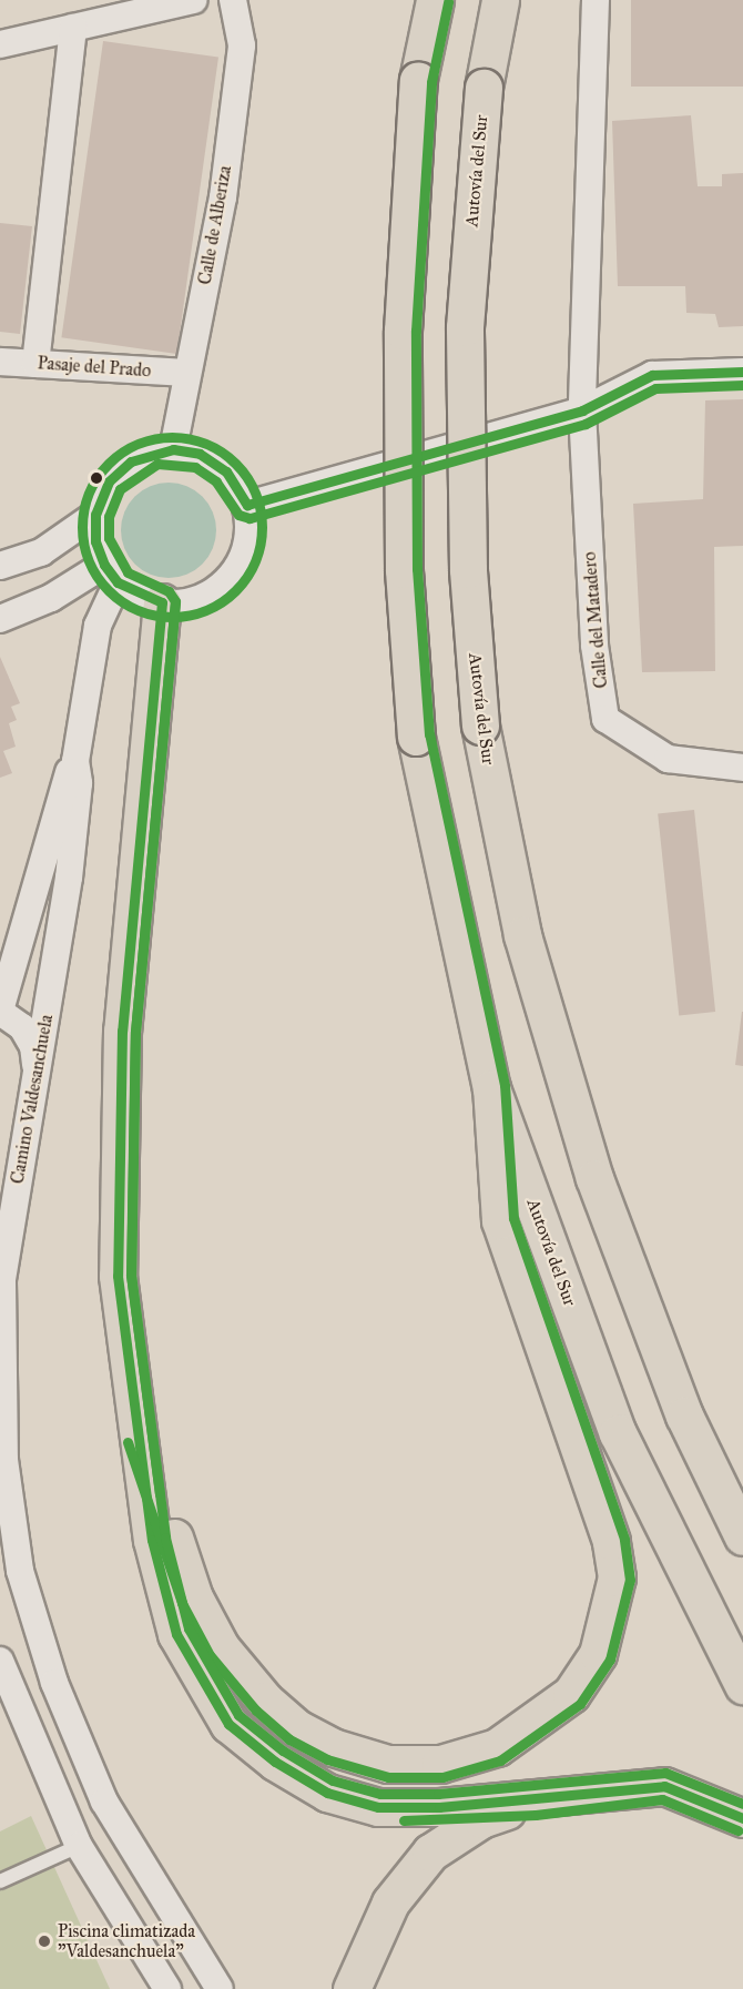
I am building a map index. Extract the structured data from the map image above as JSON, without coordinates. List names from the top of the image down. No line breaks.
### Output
{"streets":{"highway":["Autovía del Sur"],"street":["Calle de Alberiza","Pasaje del Prado","Calle del Matadero","Camino Valdesanchuela"]},"crossings":[["Calle de Alberiza","Pasaje del Prado"],["Calle de Alberiza","Camino Valdesanchuela"]],"places":["Piscina climatizada \"Valdesanchuela\""]}
